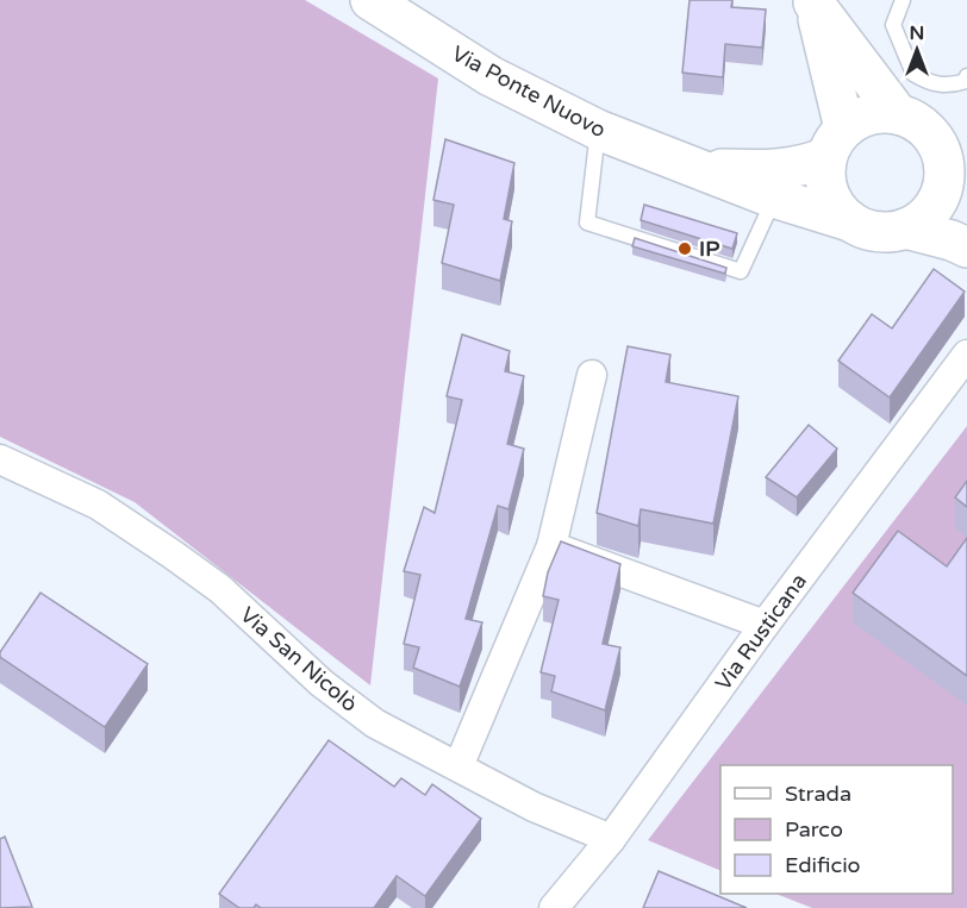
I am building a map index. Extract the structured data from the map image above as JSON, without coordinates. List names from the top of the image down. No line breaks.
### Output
{"streets":{"main road":["Via Ponte Nuovo"],"street":["Via Rusticana","Via San Nicolò"]},"crossings":[["Via Rusticana","Via San Nicolò"]],"places":["IP"],"legend":["Strada","Parco","Edificio"],"north":"top"}
